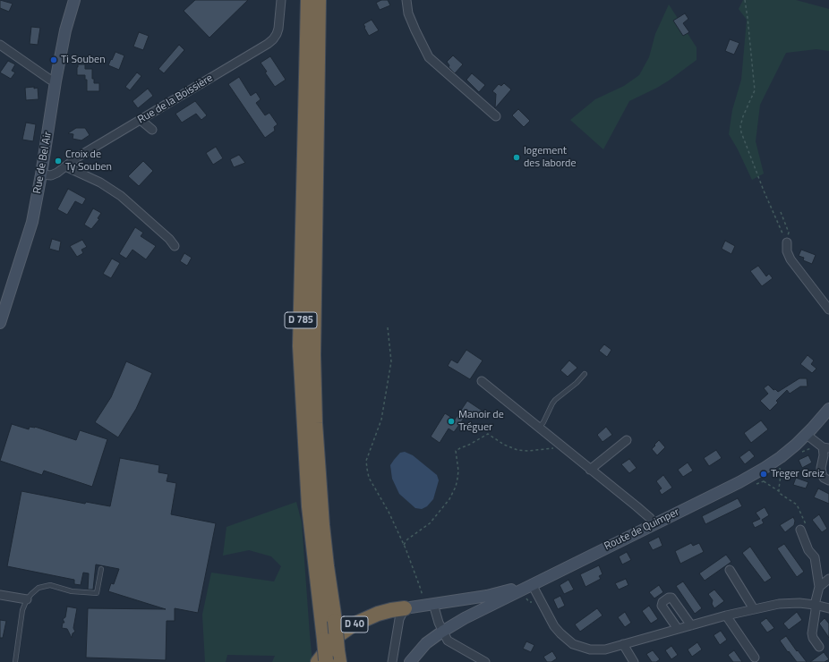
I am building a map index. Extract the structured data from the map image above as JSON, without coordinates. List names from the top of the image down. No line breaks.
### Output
{"streets":{"highway":["D 785","D 40"],"main road":["Rue de Bel Air","Route de Quimper"],"street":["Rue de la Boissière"]},"crossings":[["Rue de la Boissière","Rue de Bel Air"],["D 785","D 40"],["Route de Quimper","D 40"]],"places":["Ti Souben","logement des laborde","Croix de Ty Souben","Manoir de Tréguer","Treger Greiz"]}
